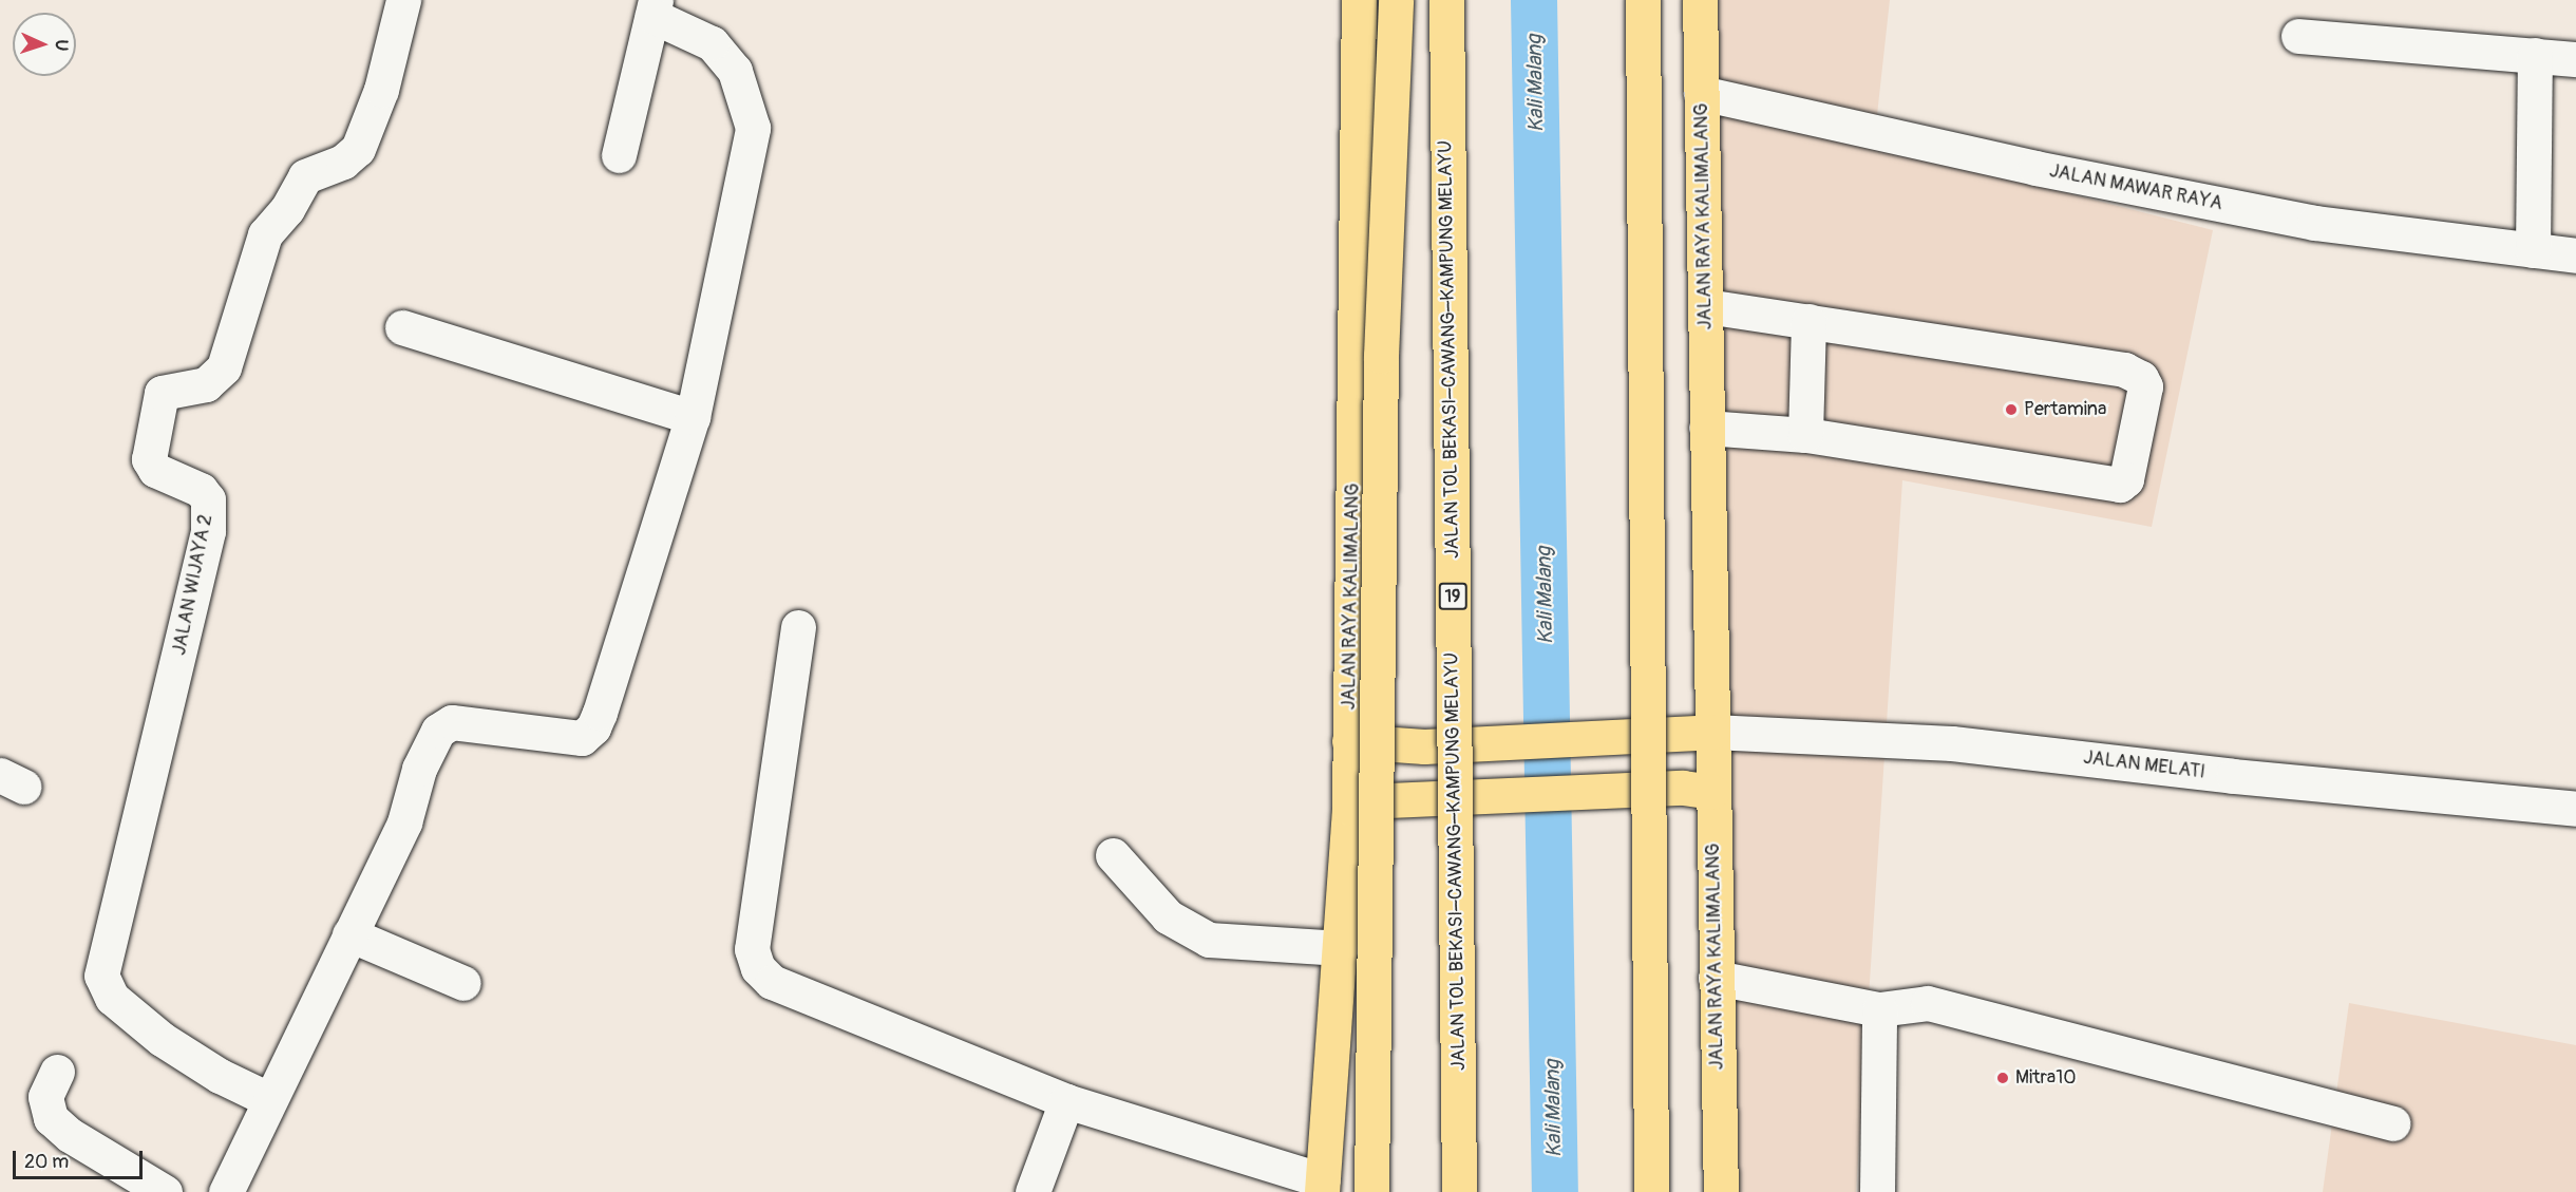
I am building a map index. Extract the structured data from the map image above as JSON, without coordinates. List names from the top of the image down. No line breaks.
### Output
{"streets":{"main road":["JALAN RAYA KALIMALANG","JALAN TOL BEKASI–CAWANG–KAMPUNG MELAYU","19"],"street":["JALAN MAWAR RAYA","JALAN WIJAYA 2","JALAN MELATI"]},"crossings":[["JALAN MAWAR RAYA","JALAN RAYA KALIMALANG"],["JALAN RAYA KALIMALANG","JALAN MELATI"]],"water":["Kali Malang"],"places":["Pertamina","Mitra10"],"scale_bar":"20 m","north":"right"}
